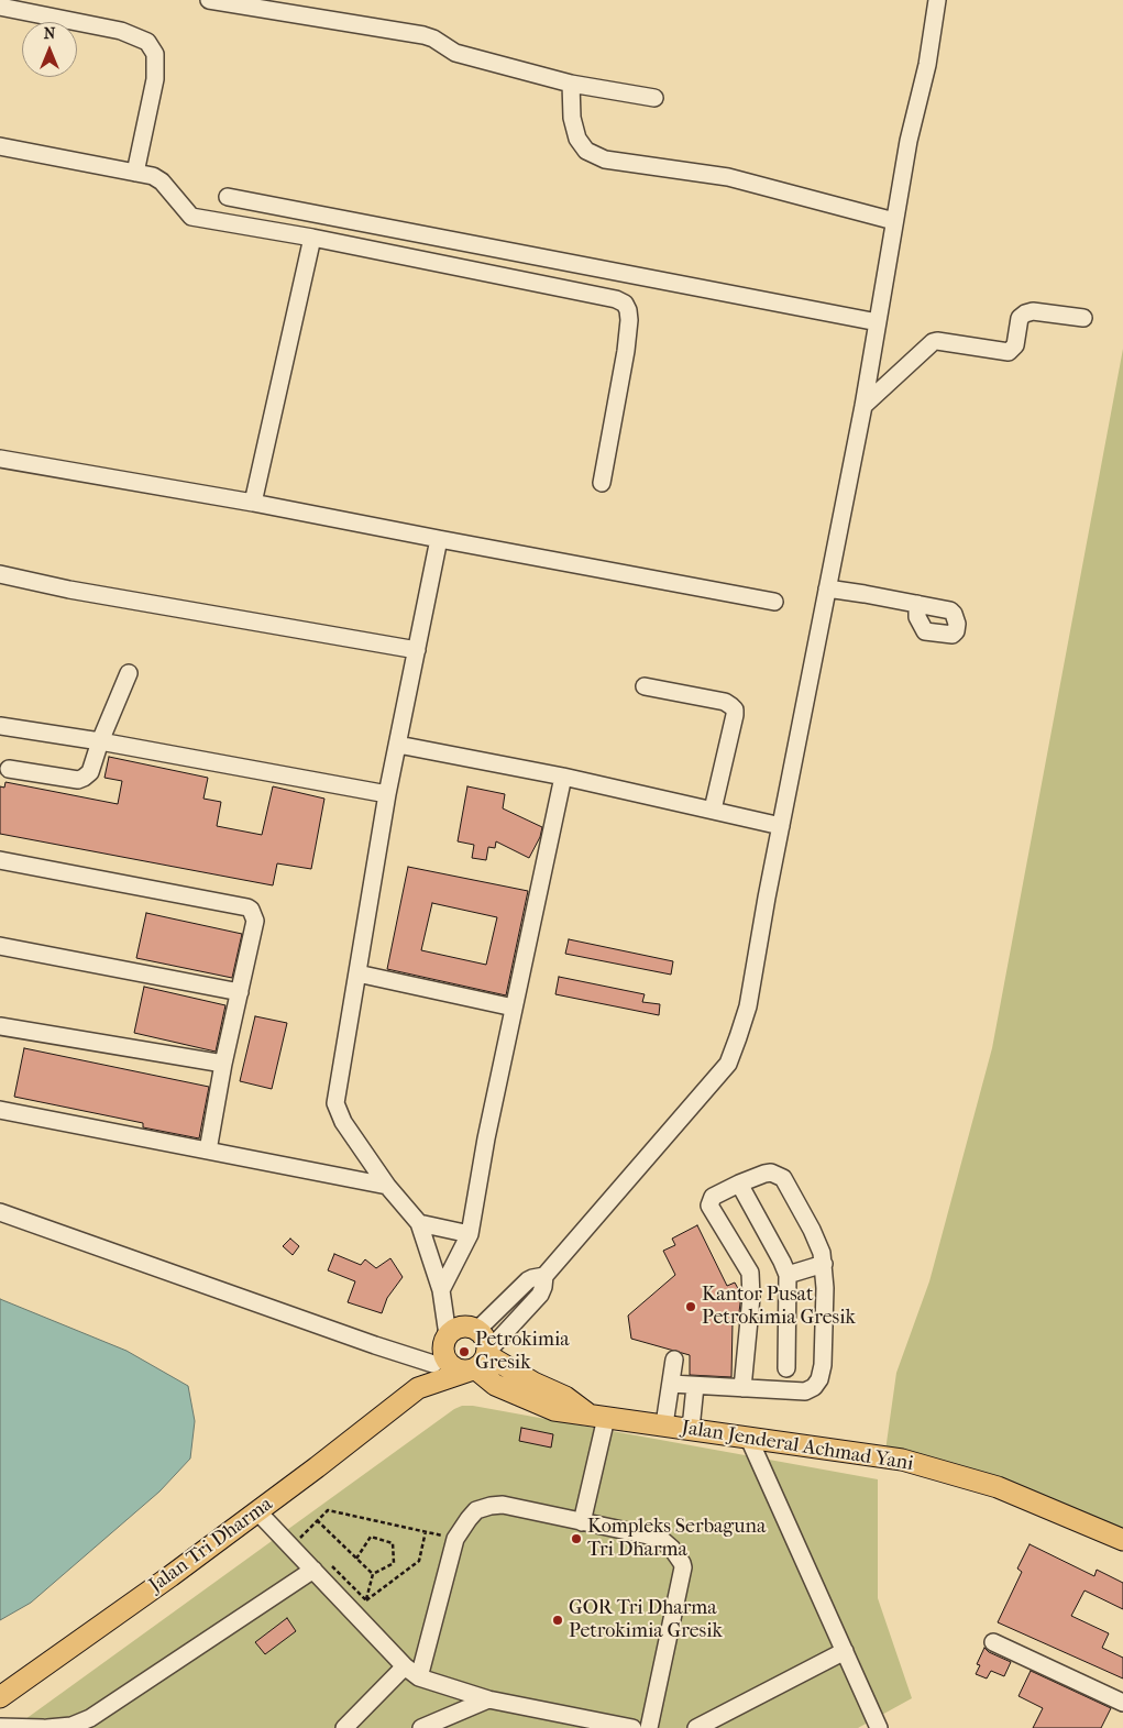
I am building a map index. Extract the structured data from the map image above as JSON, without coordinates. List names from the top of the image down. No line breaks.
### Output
{"streets":{"main road":["Jalan Jenderal Achmad Yani","Jalan Tri Dharma"]},"places":["Kantor Pusat Petrokimia Gresik","Petrokimia Gresik","Kompleks Serbaguna Tri Dharma","GOR Tri Dharma Petrokimia Gresik"],"north":"top"}
